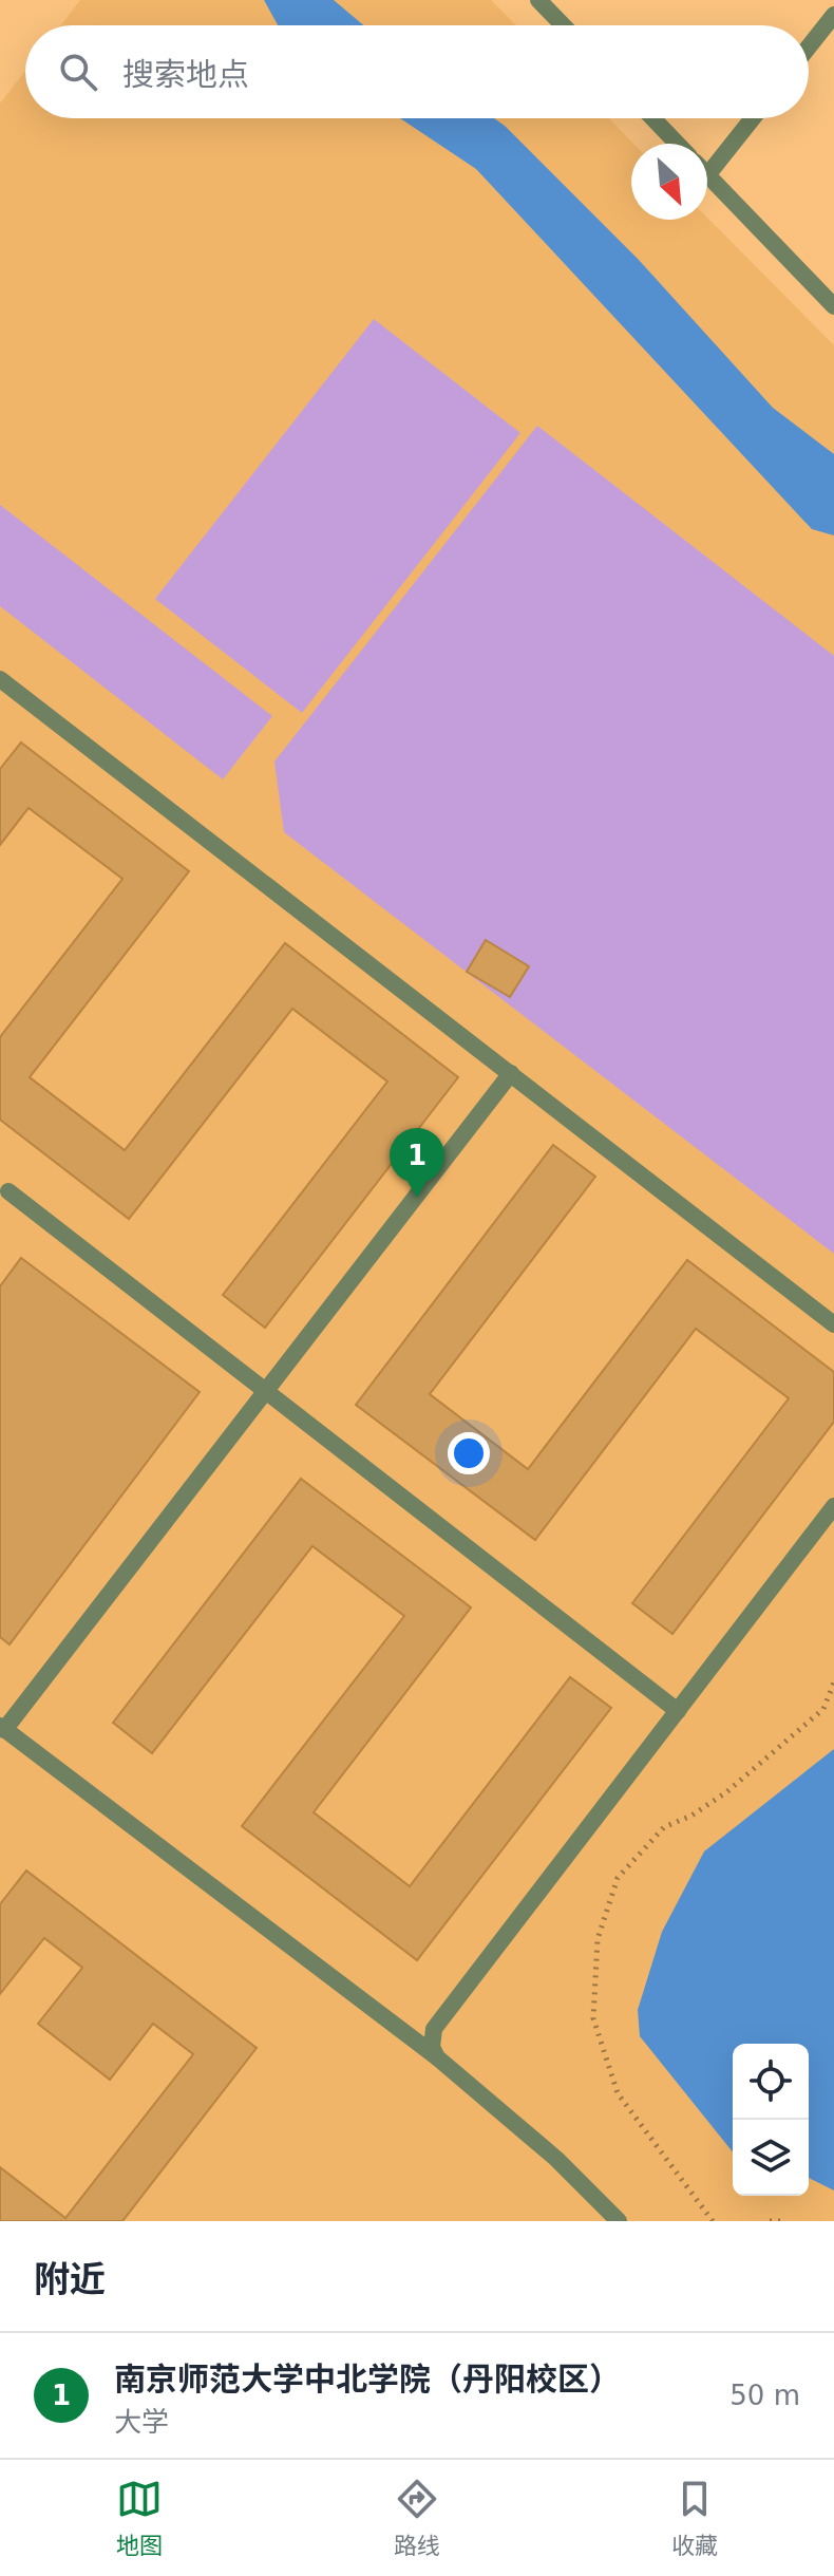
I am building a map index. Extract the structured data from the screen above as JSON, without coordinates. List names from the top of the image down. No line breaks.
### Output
{"north":"bottom right","page":{"search":"搜索地点","pins":"1","heading":"附近","list":[{"mark":"1","name":"南京师范大学中北学院（丹阳校区）","note":"大学","value":"50 m"}],"nav":["地图","路线","收藏"]}}
